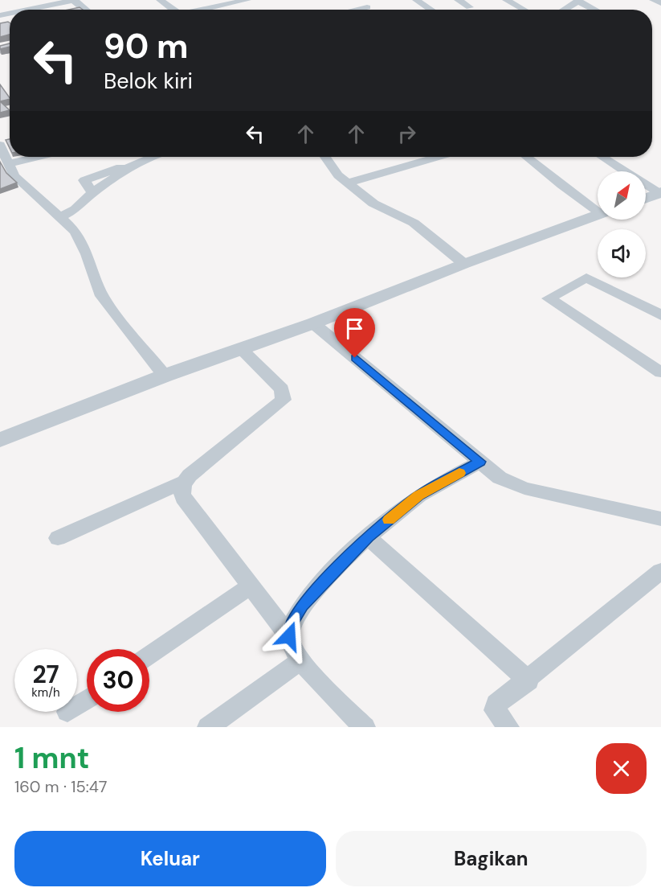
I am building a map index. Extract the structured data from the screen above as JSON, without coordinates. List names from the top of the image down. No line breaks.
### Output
{"north":"top right","page":{"turn":["90 m","Belok kiri"],"speed":"27 km/h","limit":"30","heading":["1 mnt","160 m · 15:47"],"buttons":["Keluar","Bagikan"]}}
